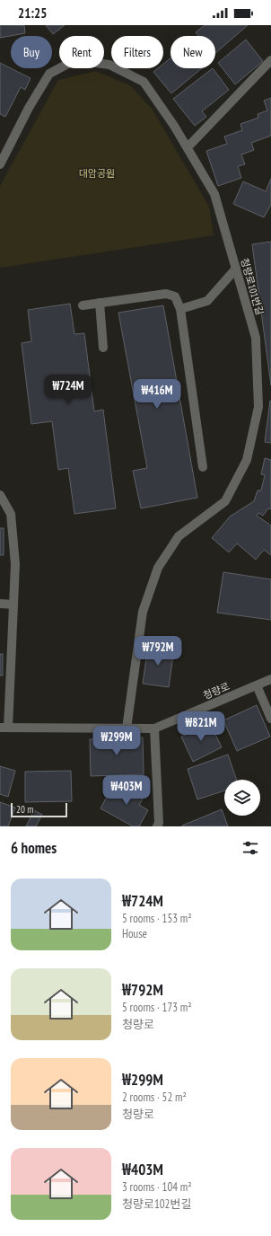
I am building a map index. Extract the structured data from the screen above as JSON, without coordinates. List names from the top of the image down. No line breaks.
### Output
{"streets":{"street":["청량로101번길","청량로"]},"crossings":[["청량로101번길","청량로"]],"parks":["대암공원"],"scale_bar":"20 m","page":{"status":"21:25","chip":["Buy","Rent","Filters","New"],"price":["₩724M","₩416M","₩792M","₩821M","₩299M","₩403M"],"scale":"20 m","heading":"6 homes","list":[{"name":"₩724M","note":"5 rooms · 153 m² · House"},{"name":"₩792M","note":"5 rooms · 173 m² · 청량로"},{"name":"₩299M","note":"2 rooms · 52 m² · 청량로"},{"name":"₩403M","note":"3 rooms · 104 m² · 청량로102번길"}]}}
